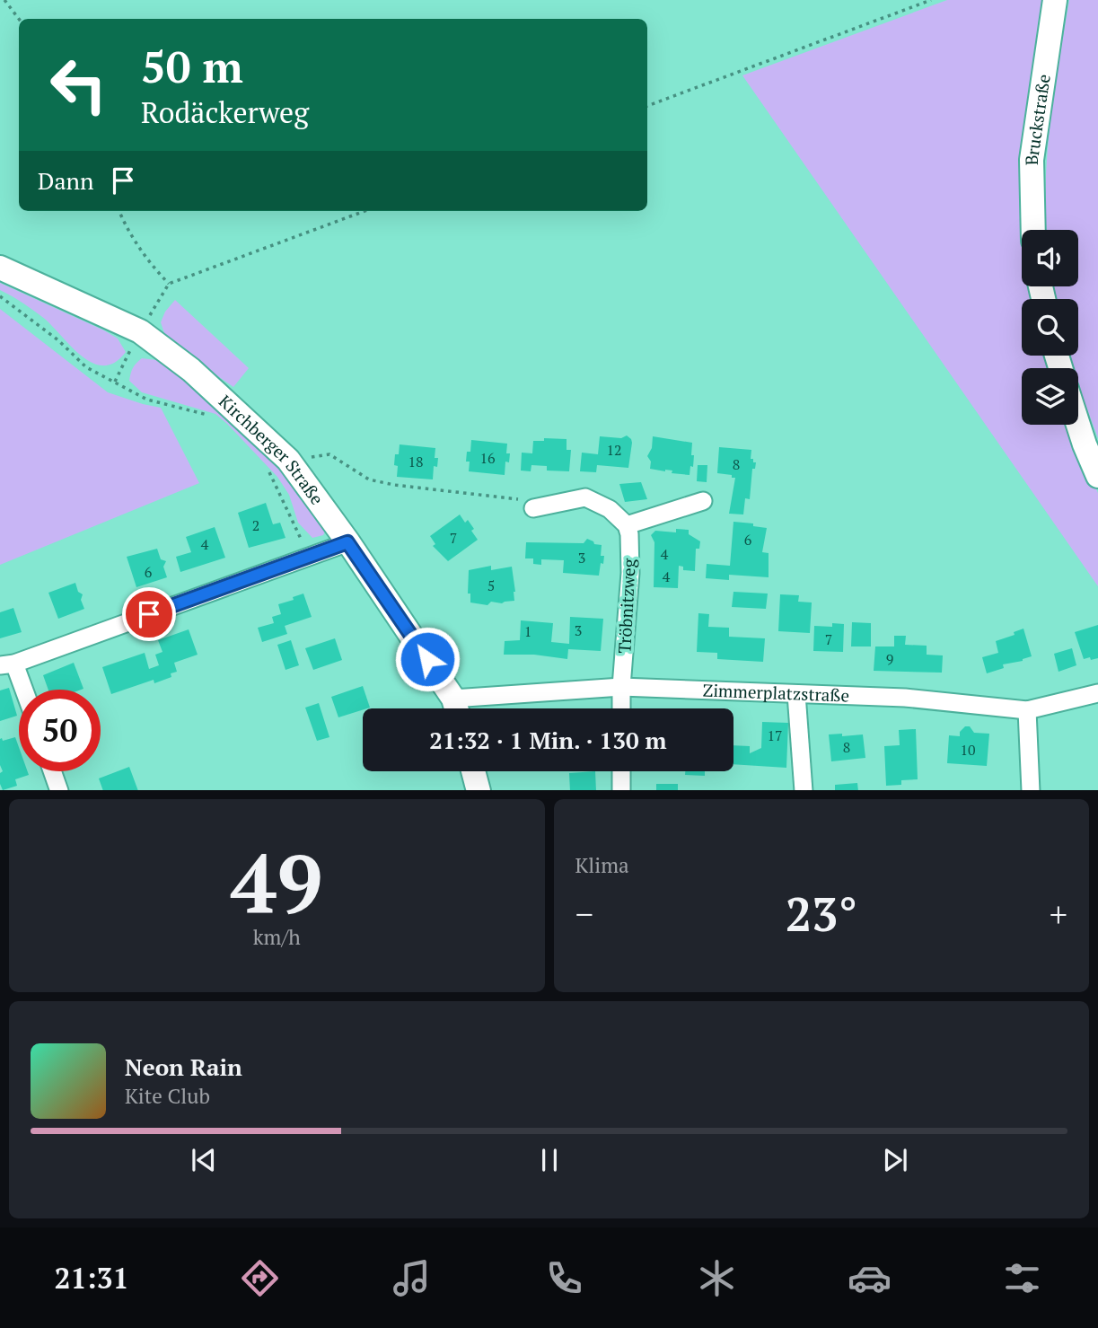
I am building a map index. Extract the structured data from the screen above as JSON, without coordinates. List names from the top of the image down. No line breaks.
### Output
{"streets":{"main road":["Bruckstraße","Kirchberger Straße"],"street":["Tröbnitzweg","Zimmerplatzstraße"]},"crossings":[["Tröbnitzweg","Zimmerplatzstraße"]],"house_numbers":["12","16","18","8","2","7","6","4","4","3","6","4","5","3","1","7","9","17","8","10"],"page":{"turn":["50 m","Rodäckerweg"],"then":"Dann","limit":"50","trip":"21:32 · 1 Min. · 130 m","tile":[["49","km/h"],"Klima"],"heat":["−","23°","+"],"song":["Neon Rain","Kite Club"],"tabs":"21:31"}}
